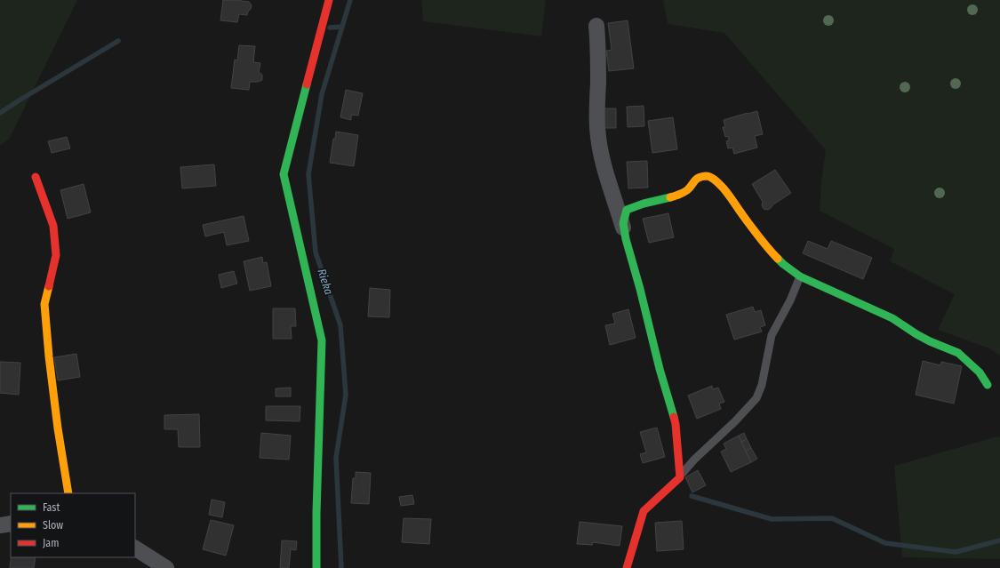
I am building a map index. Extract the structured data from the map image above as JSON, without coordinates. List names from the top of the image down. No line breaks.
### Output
{"water":["Rieka"],"legend":["Fast","Slow","Jam"]}
